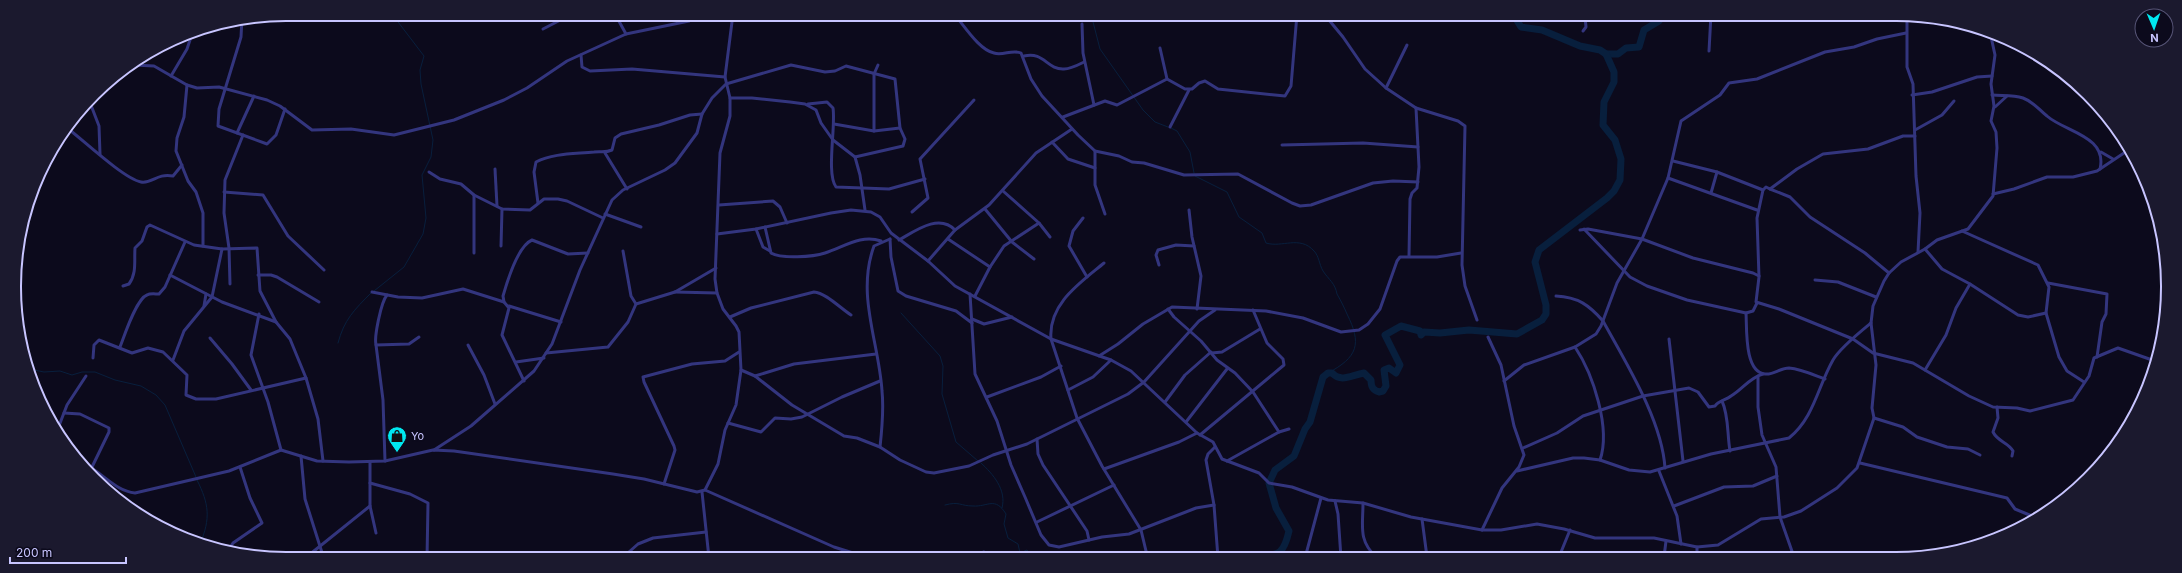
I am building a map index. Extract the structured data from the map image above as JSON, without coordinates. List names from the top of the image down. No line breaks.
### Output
{"places":{"shop":["Yo"]},"scale_bar":"200 m","north":"bottom"}
